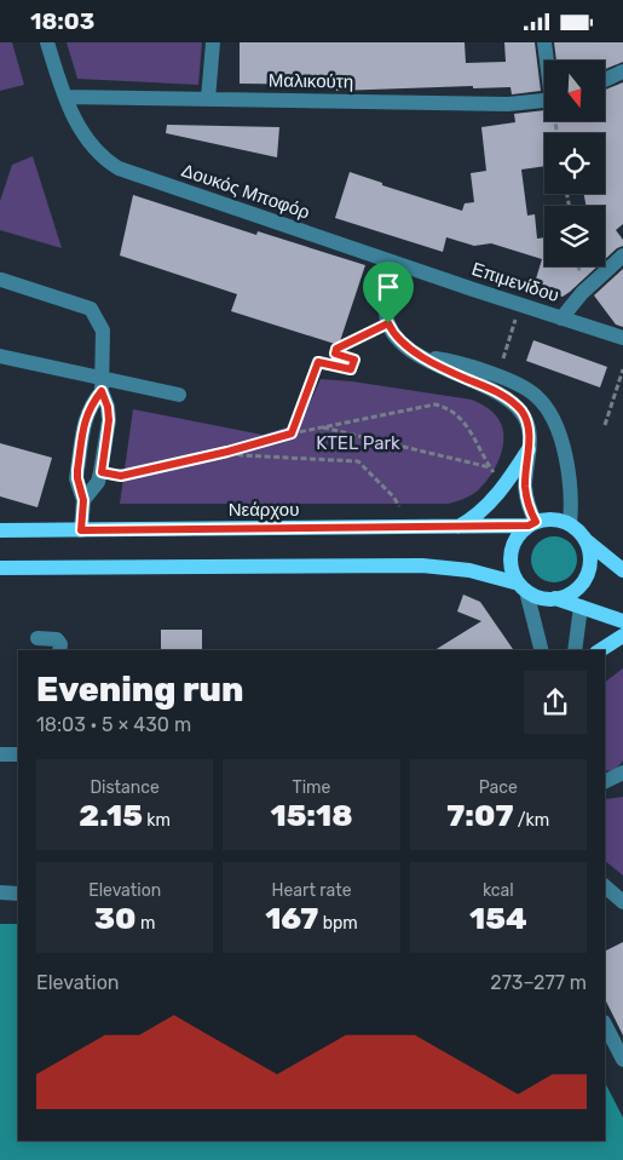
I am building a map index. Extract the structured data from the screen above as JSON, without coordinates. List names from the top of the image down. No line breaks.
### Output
{"streets":{"main road":["Νεάρχου"],"street":["Μαλικούτη","Δουκός Μποφόρ","Επιμενίδου"]},"crossings":[["Μαλικούτη","Δουκός Μποφόρ"],["Δουκός Μποφόρ","Επιμενίδου"]],"parks":["KTEL Park"],"north":"bottom","page":{"status":"18:03","heading":["Evening run","18:03 · 5 × 430 m"],"stats":[["Distance","2.15 km"],["Time","15:18"],["Pace","7:07 /km"],["Elevation","30 m"],["Heart rate","167 bpm"],["kcal","154"]],"chart":["Elevation","273–277 m"]}}
